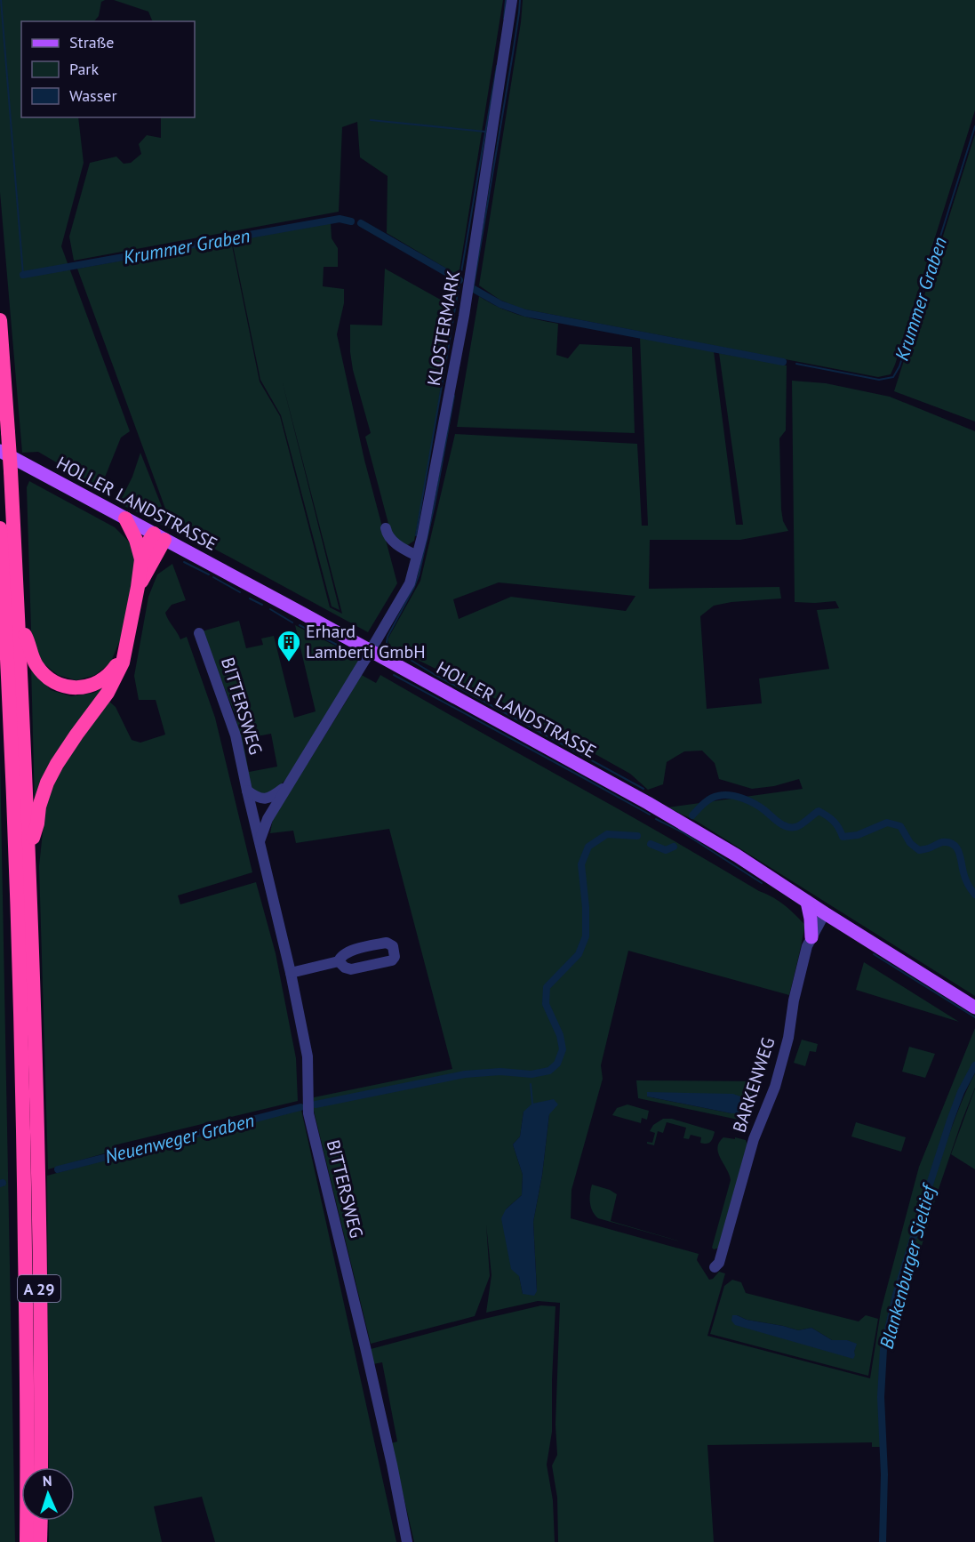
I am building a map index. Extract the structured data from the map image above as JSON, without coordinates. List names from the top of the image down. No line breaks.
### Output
{"streets":{"highway":["A 29"],"main road":["HOLLER LANDSTRASSE"],"street":["KLOSTERMARK","BITTERSWEG","BARKENWEG"]},"crossings":[["KLOSTERMARK","HOLLER LANDSTRASSE"],["HOLLER LANDSTRASSE","BARKENWEG"]],"water":["Krummer Graben","Neuenweger Graben","Blankenburger Sieltief"],"places":{"building":["Erhard Lamberti GmbH"]},"legend":["Straße","Park","Wasser"],"north":"top"}
